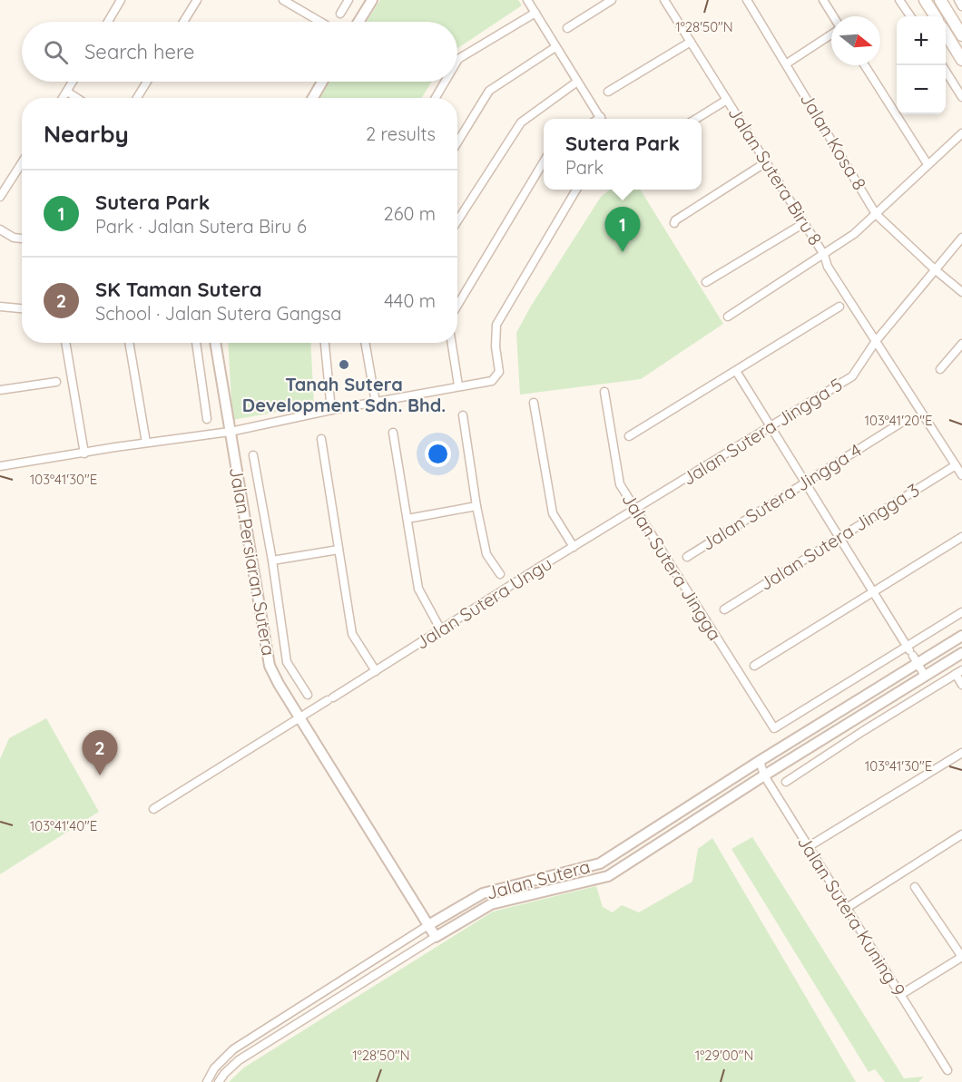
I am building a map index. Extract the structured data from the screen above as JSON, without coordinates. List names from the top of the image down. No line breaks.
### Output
{"streets":{"street":["Jalan Kosa 8","Jalan Sutera Biru 8","Jalan Sutera Jingga 5","Jalan Sutera Jingga 4","Jalan Sutera Jingga 3","Jalan Persiaran Sutera","Jalan Sutera Jingga","Jalan Sutera Ungu","Jalan Sutera","Jalan Sutera Kuning 9"]},"crossings":[["Jalan Kosa 8","Jalan Sutera Jingga 5"],["Jalan Sutera Jingga 5","Jalan Sutera Jingga"],["Jalan Sutera Jingga 5","Jalan Sutera Ungu"],["Jalan Persiaran Sutera","Jalan Sutera Ungu"],["Jalan Persiaran Sutera","Jalan Sutera"],["Jalan Sutera Jingga","Jalan Sutera Ungu"],["Jalan Sutera Jingga","Jalan Sutera"],["Jalan Sutera","Jalan Sutera Kuning 9"]],"places":["Tanah Sutera Development Sdn. Bhd."],"north":"right","page":{"map_buttons":["+","−"],"search":"Search here","heading":["Nearby","2 results"],"popup":["Sutera Park","Park"],"list":[{"mark":"1","name":"Sutera Park","note":"Park · Jalan Sutera Biru 6","value":"260 m"},{"mark":"2","name":"SK Taman Sutera","note":"School · Jalan Sutera Gangsa","value":"440 m"}],"pins":["1","2"]},"coordinates":["1°28'50\"N","103°41'20\"E","103°41'30\"E","103°41'40\"E","1°29'00\"N"]}
